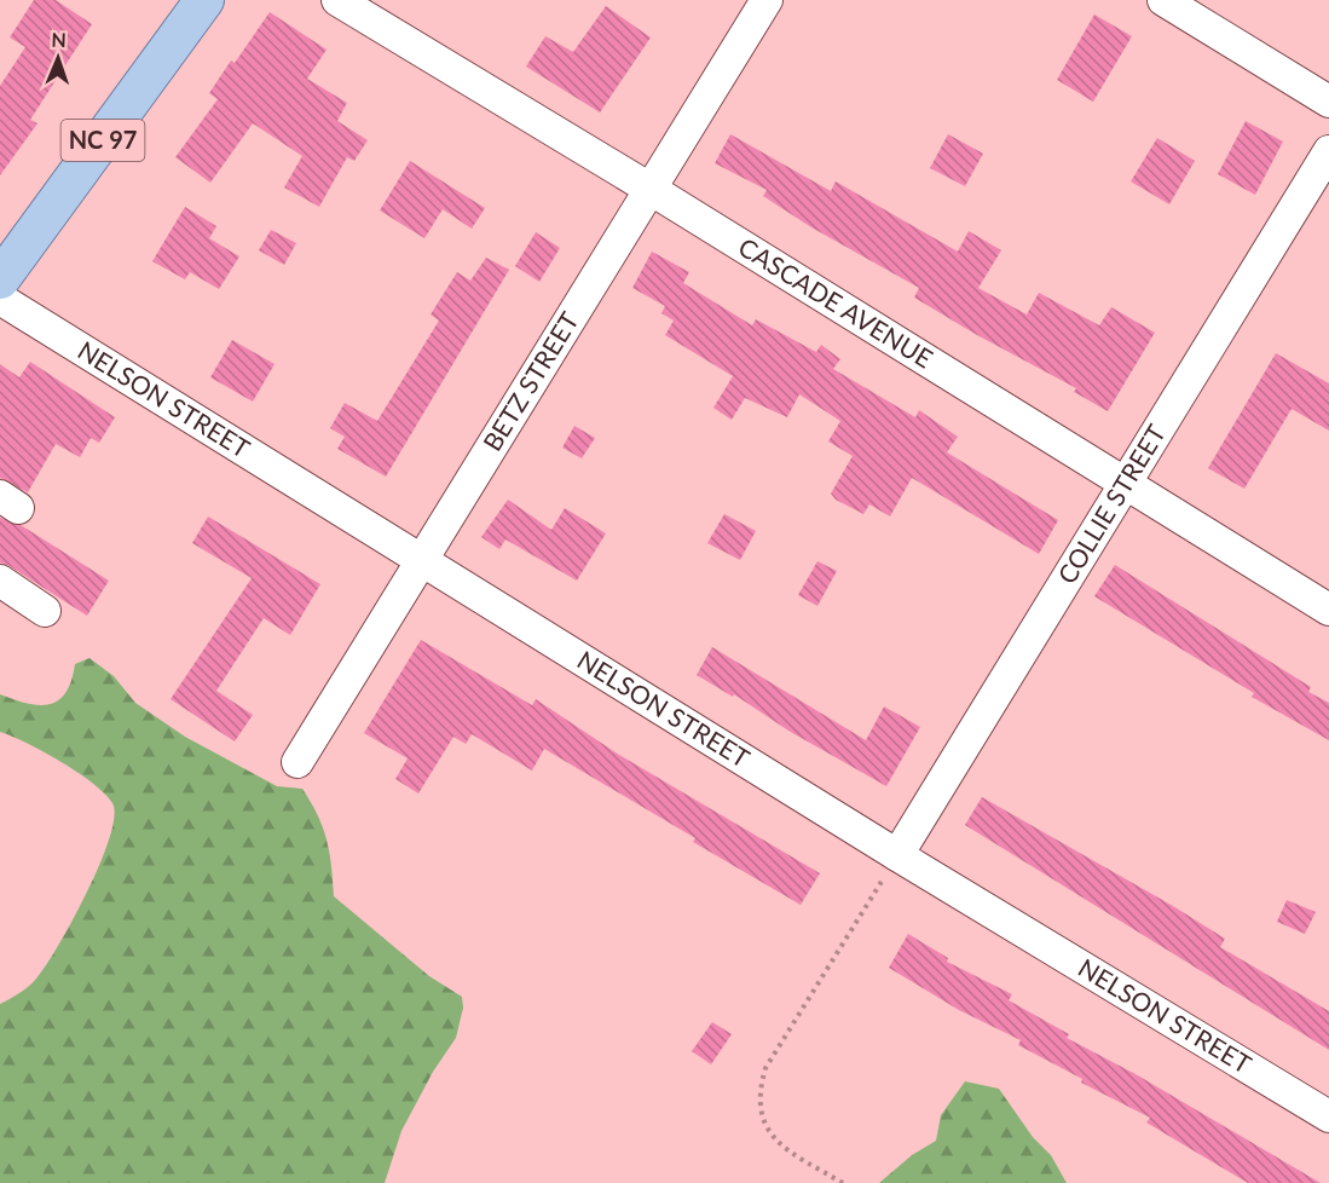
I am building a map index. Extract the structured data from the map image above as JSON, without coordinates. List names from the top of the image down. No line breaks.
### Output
{"streets":{"main road":["NC 97"],"street":["CASCADE AVENUE","BETZ STREET","NELSON STREET","COLLIE STREET"]},"crossings":[["CASCADE AVENUE","BETZ STREET"],["CASCADE AVENUE","COLLIE STREET"],["BETZ STREET","NELSON STREET"],["NELSON STREET","COLLIE STREET"]],"north":"top"}
